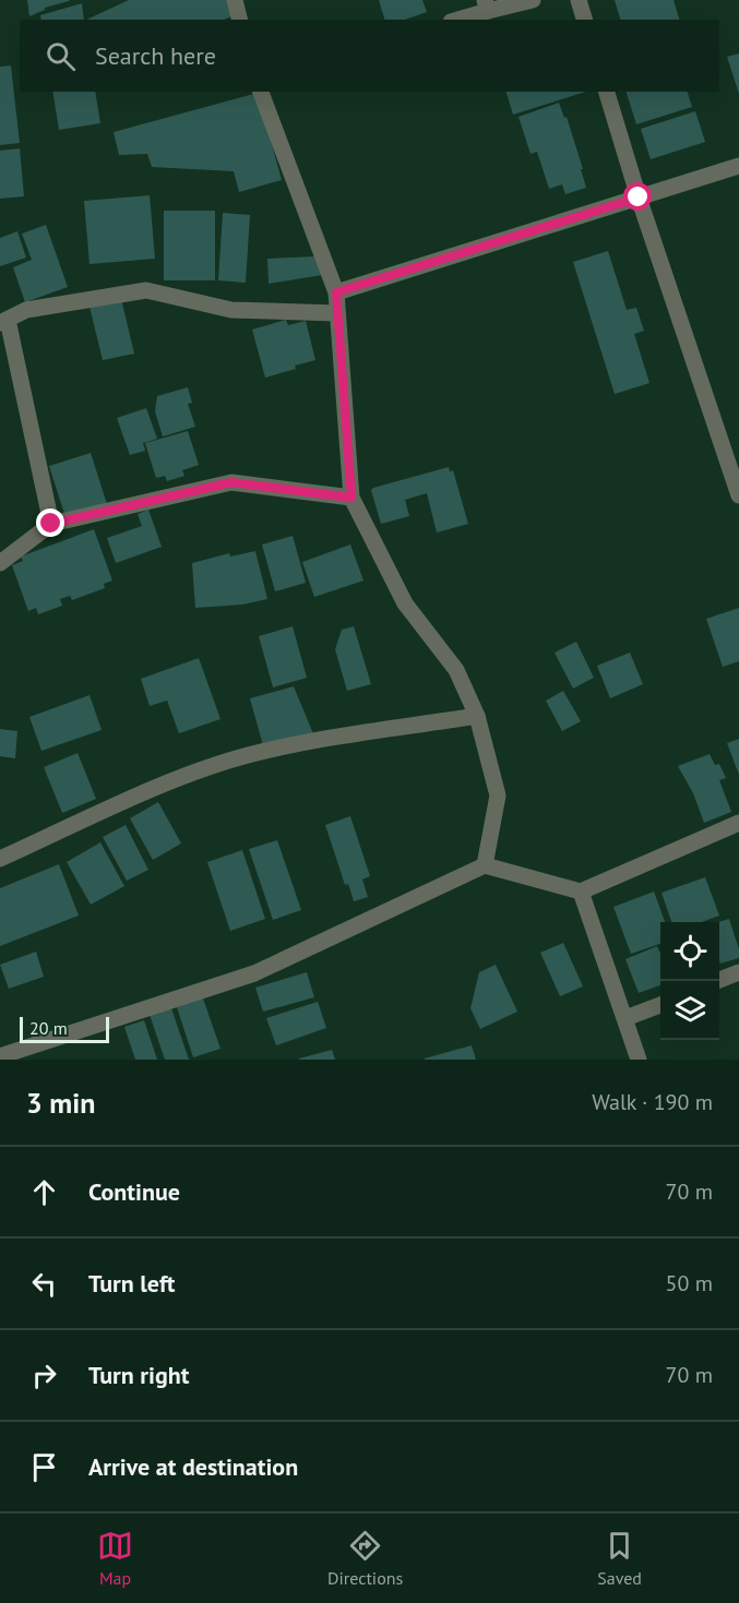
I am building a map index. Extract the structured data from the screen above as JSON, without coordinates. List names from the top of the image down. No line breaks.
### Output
{"scale_bar":"20 m","page":{"search":"Search here","scale":"20 m","heading":["3 min","Walk · 190 m"],"list":[["Continue","70 m"],["Turn left","50 m"],["Turn right","70 m"],"Arrive at destination"],"nav":["Map","Directions","Saved"]}}
